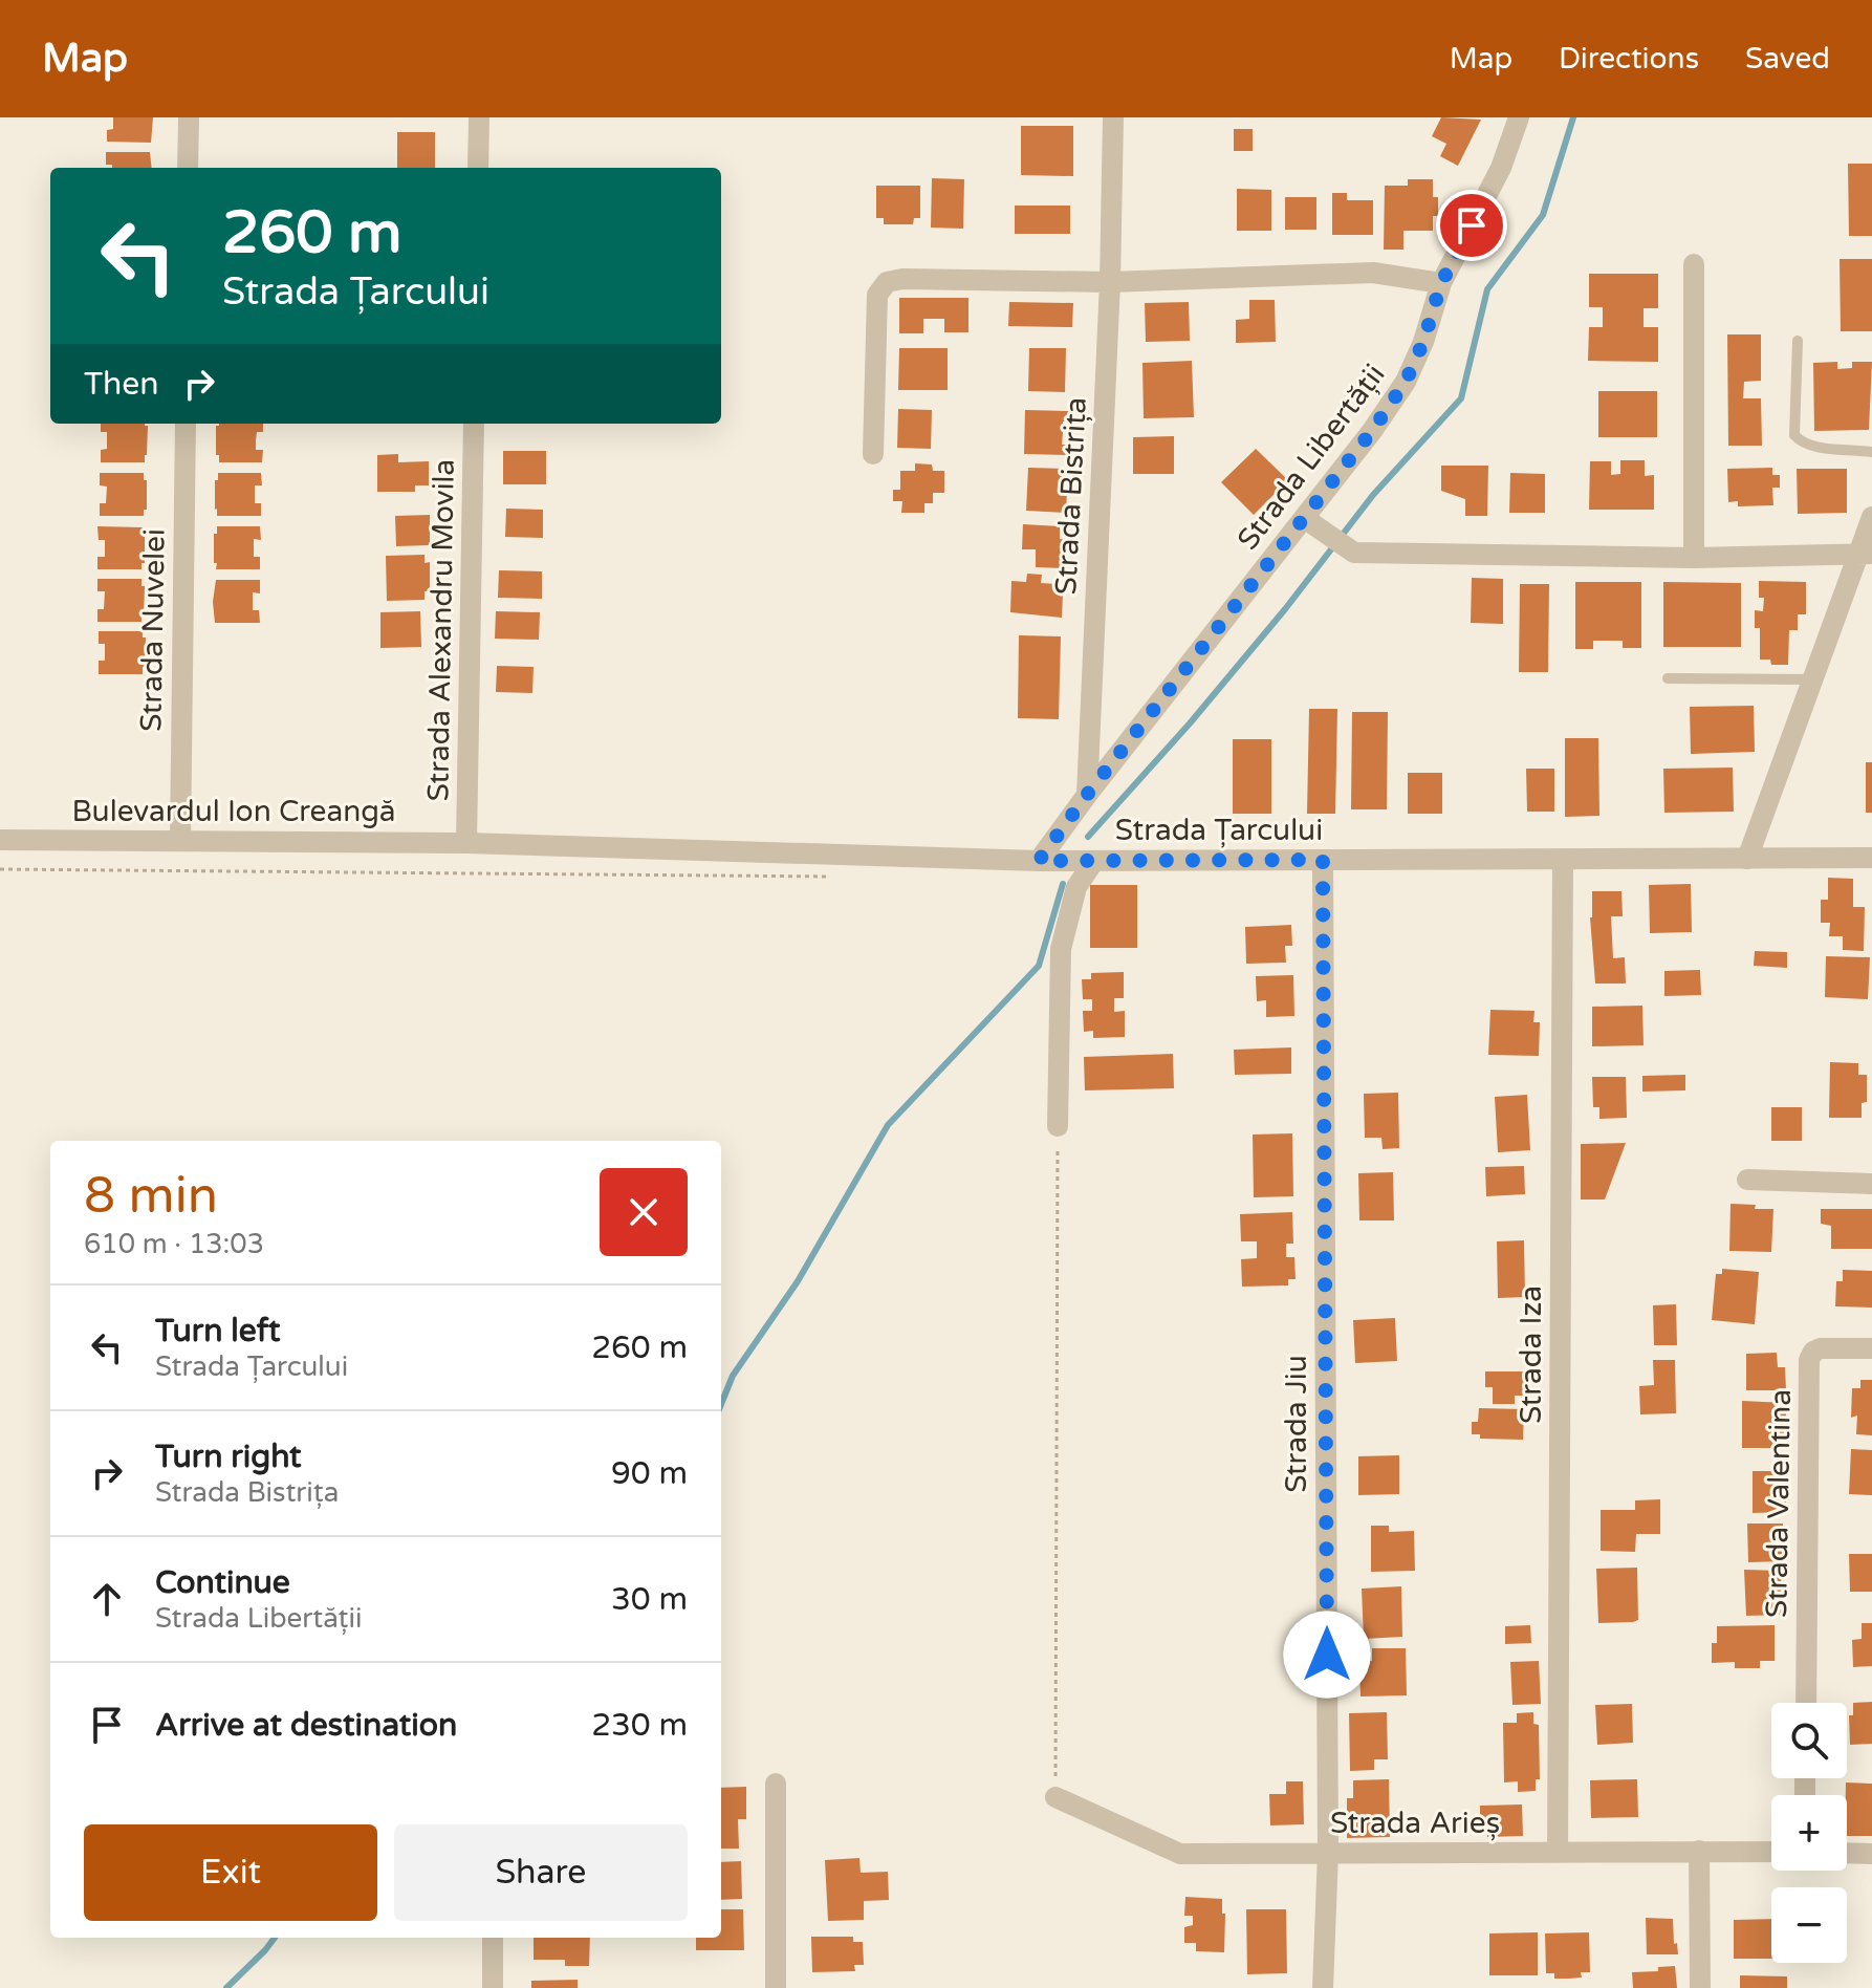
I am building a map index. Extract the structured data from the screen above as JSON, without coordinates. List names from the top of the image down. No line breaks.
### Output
{"streets":{"street":["Strada Libertății","Strada Bistrița","Strada Nuvelei","Strada Alexandru Movila","Bulevardul Ion Creangă","Strada Țarcului","Strada Iza","Strada Jiu","Strada Valentina","Strada Arieș"]},"crossings":[["Strada Libertății","Strada Bistrița"],["Strada Nuvelei","Bulevardul Ion Creangă"],["Strada Alexandru Movila","Bulevardul Ion Creangă"],["Strada Alexandru Movila","Strada Țarcului"],["Bulevardul Ion Creangă","Strada Țarcului"],["Strada Țarcului","Strada Iza"],["Strada Țarcului","Strada Jiu"],["Strada Iza","Strada Arieș"],["Strada Jiu","Strada Arieș"]],"page":{"header":"Map","nav":["Map","Directions","Saved"],"turn":["260 m","Strada Țarcului"],"then":"Then","heading":["8 min","610 m · 13:03"],"list":[{"name":"Turn left","note":"Strada Țarcului","value":"260 m"},{"name":"Turn right","note":"Strada Bistrița","value":"90 m"},{"name":"Continue","note":"Strada Libertății","value":"30 m"},{"name":"Arrive at destination","value":"230 m"}],"map_buttons":["+","−"],"buttons":["Exit","Share"]}}
